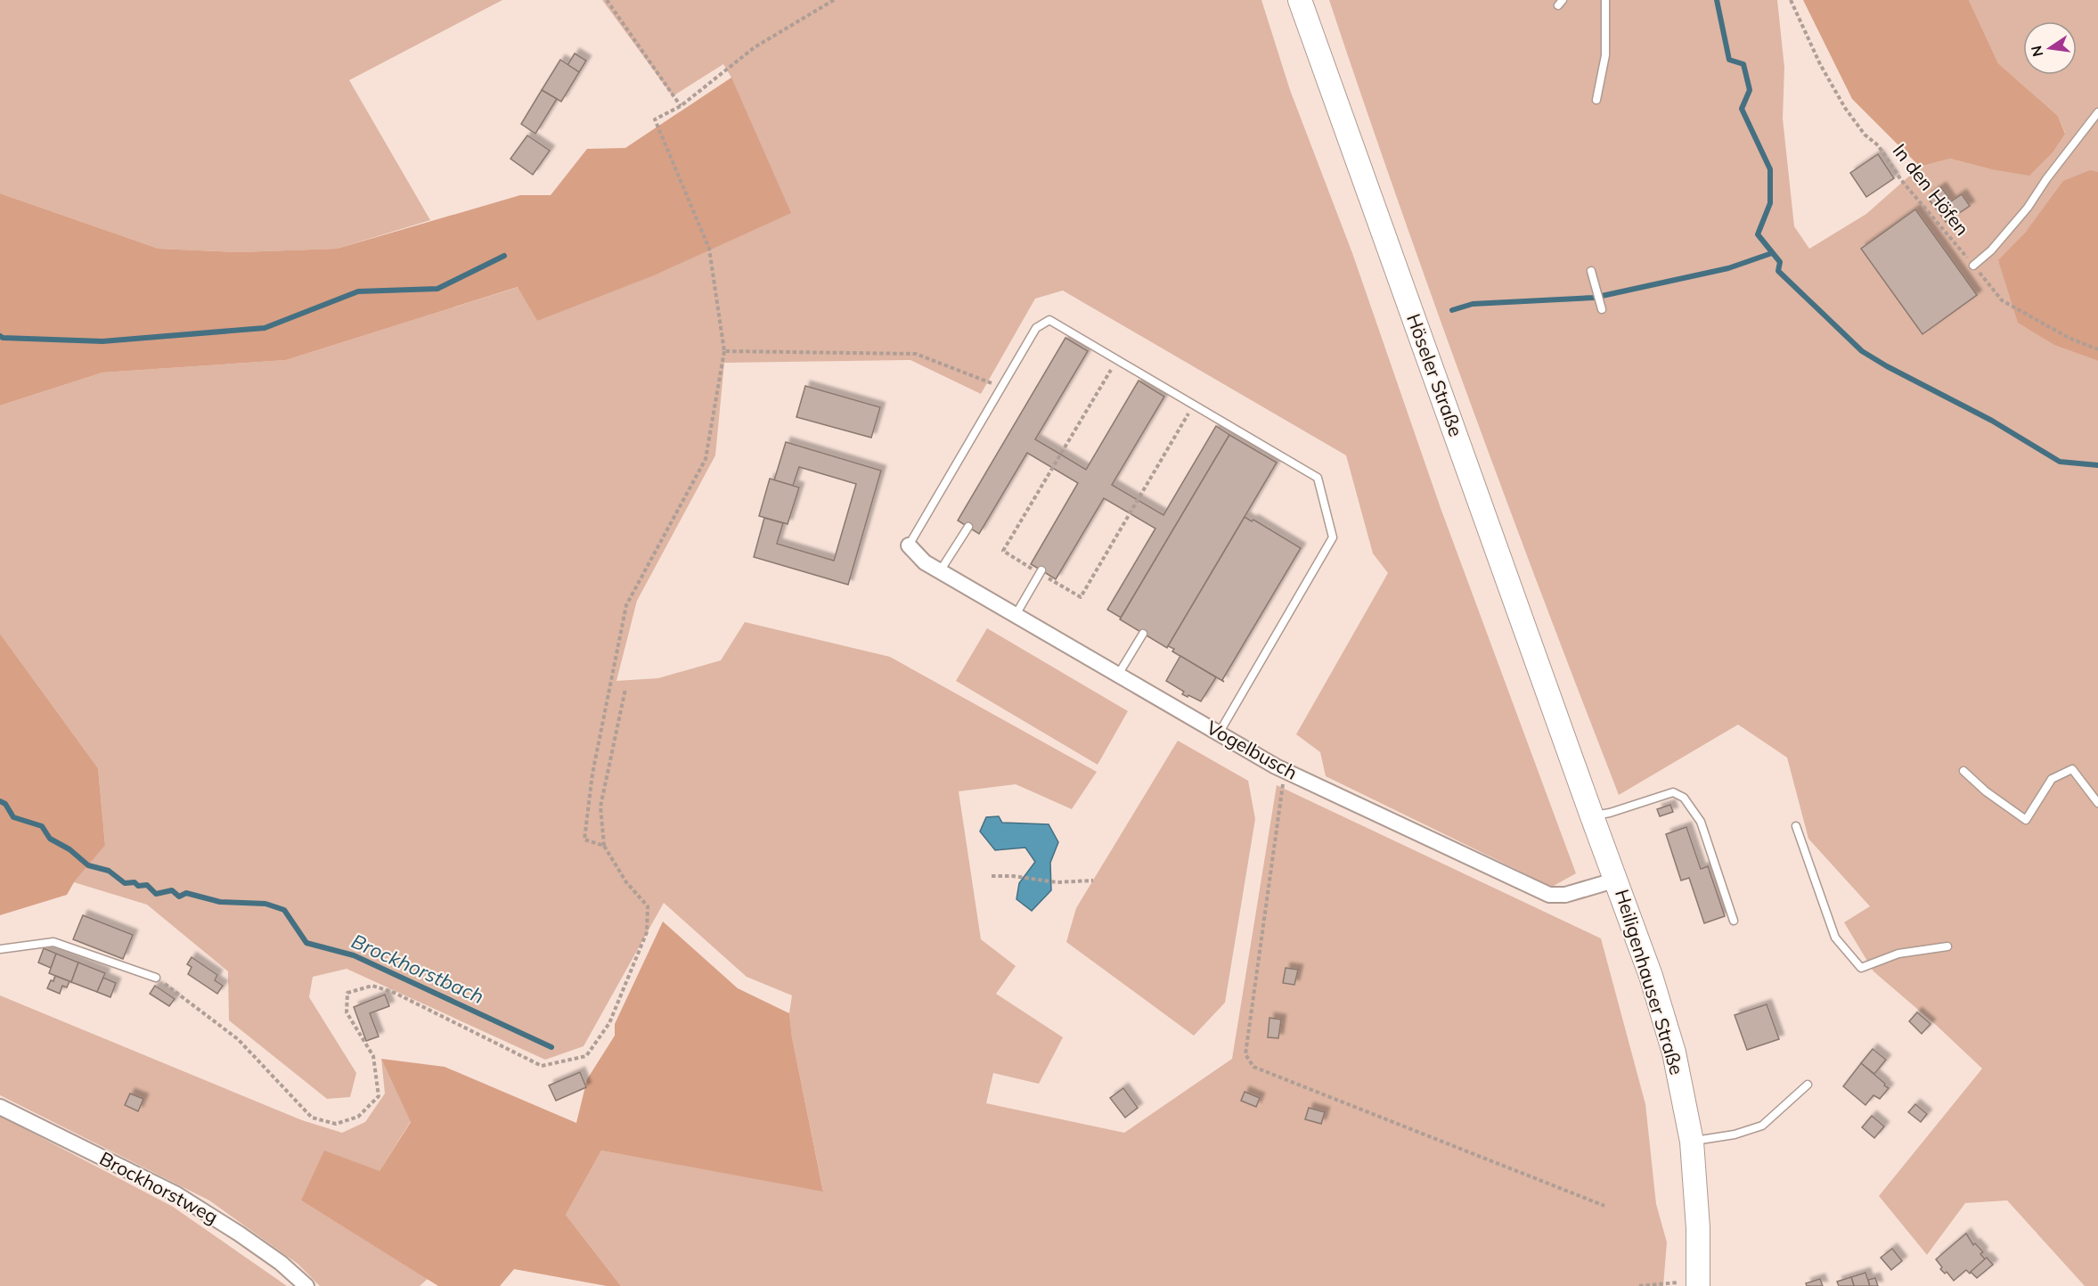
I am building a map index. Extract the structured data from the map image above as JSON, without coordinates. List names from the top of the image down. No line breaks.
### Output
{"streets":{"main road":["Höseler Straße","Heiligenhauser Straße"],"street":["Vogelbusch","Brockhorstweg"],"path":["In den Höfen"]},"crossings":[["Höseler Straße","Heiligenhauser Straße"],["Vogelbusch","Heiligenhauser Straße"]],"water":["Brockhorstbach"],"north":"left"}
